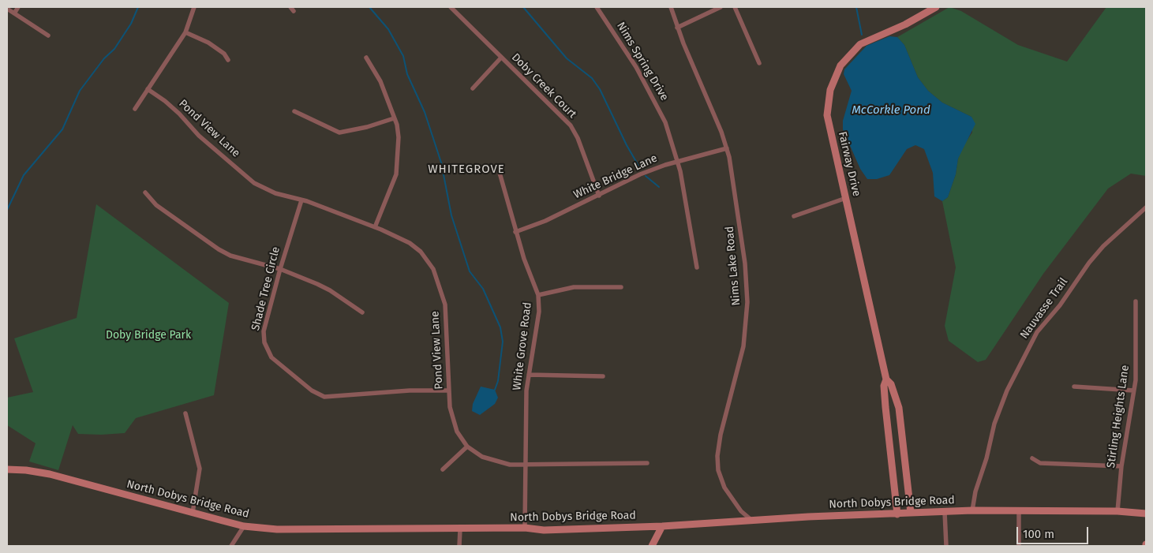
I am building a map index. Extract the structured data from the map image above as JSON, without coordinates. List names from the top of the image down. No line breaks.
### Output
{"streets":{"street":["Nims Spring Drive","Doby Creek Court","Pond View Lane","Fairway Drive","White Bridge Lane","Nims Lake Road","Shade Tree Circle","Nauvasse Trail","White Grove Road","Stirling Heights Lane","North Dobys Bridge Road"]},"crossings":[["Nims Spring Drive","White Bridge Lane"],["Doby Creek Court","White Bridge Lane"],["Pond View Lane","Shade Tree Circle"],["Pond View Lane","White Grove Road"],["Fairway Drive","North Dobys Bridge Road"],["White Bridge Lane","Nims Lake Road"],["White Bridge Lane","White Grove Road"],["Nims Lake Road","North Dobys Bridge Road"],["Nauvasse Trail","North Dobys Bridge Road"],["White Grove Road","North Dobys Bridge Road"],["Stirling Heights Lane","North Dobys Bridge Road"]],"districts":["WHITEGROVE"],"water":["McCorkle Pond"],"parks":["Doby Bridge Park"],"scale_bar":"100 m"}
